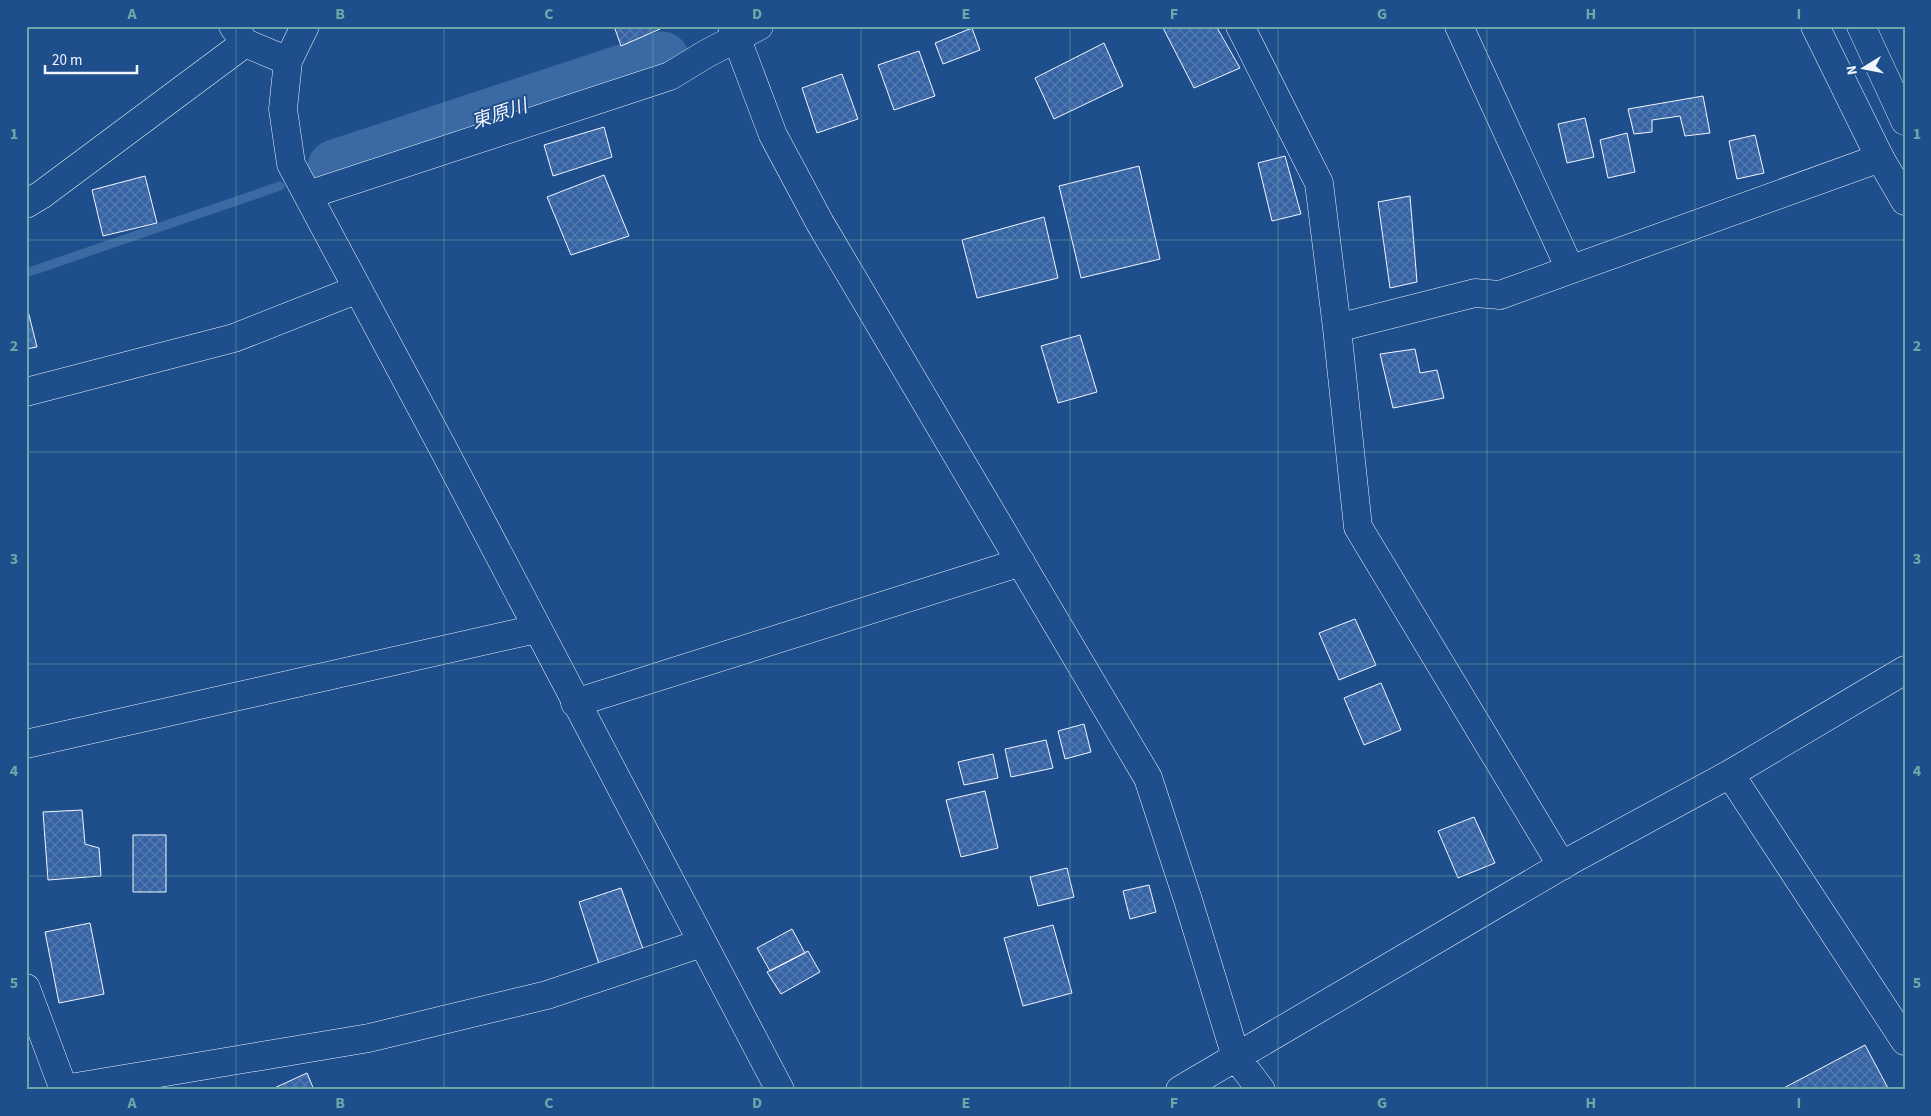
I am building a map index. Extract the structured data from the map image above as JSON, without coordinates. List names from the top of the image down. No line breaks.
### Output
{"water":["東原川"],"scale_bar":"20 m","north":"left","grid":{"columns":["A","B","C","D","E","F","G","H","I"],"rows":["1","2","3","4","5"]}}
